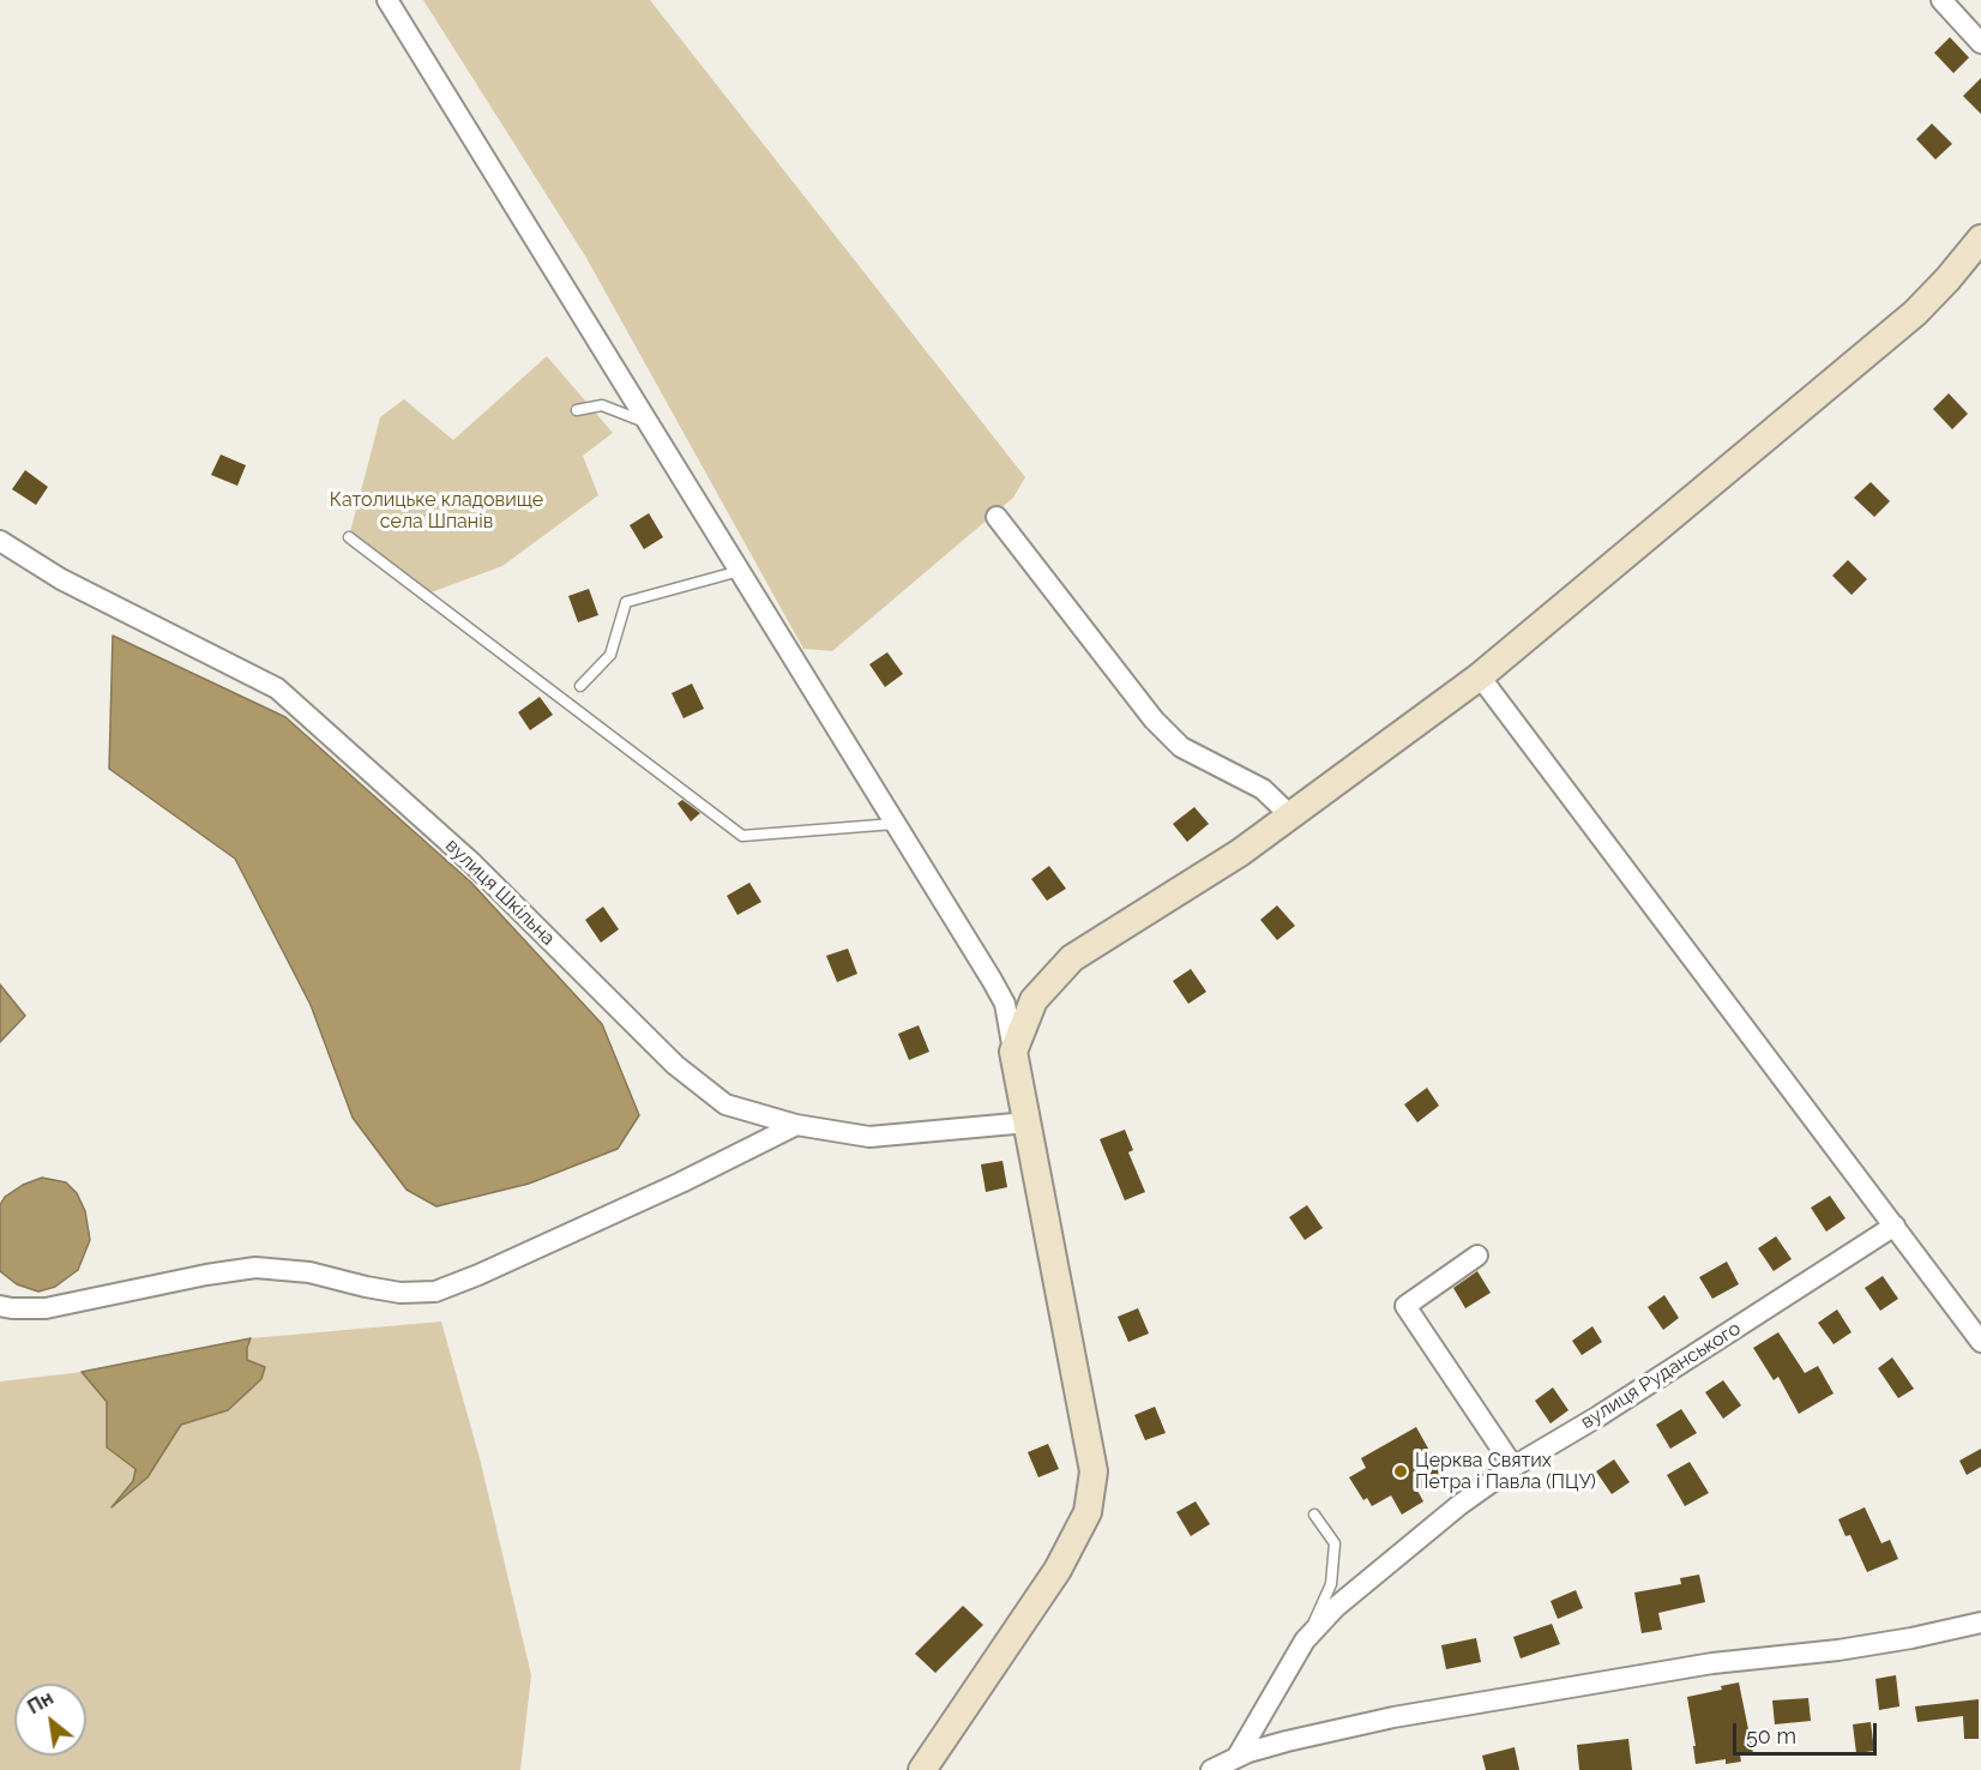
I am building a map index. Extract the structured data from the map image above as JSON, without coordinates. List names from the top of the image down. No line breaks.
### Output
{"streets":{"street":["вулиця Шкільна","вулиця Руданського"]},"parks":["Католицьке кладовище села Шпанів"],"places":["Церква Святих Петра і Павла (ПЦУ)"],"scale_bar":"50 m","north":"top left"}
